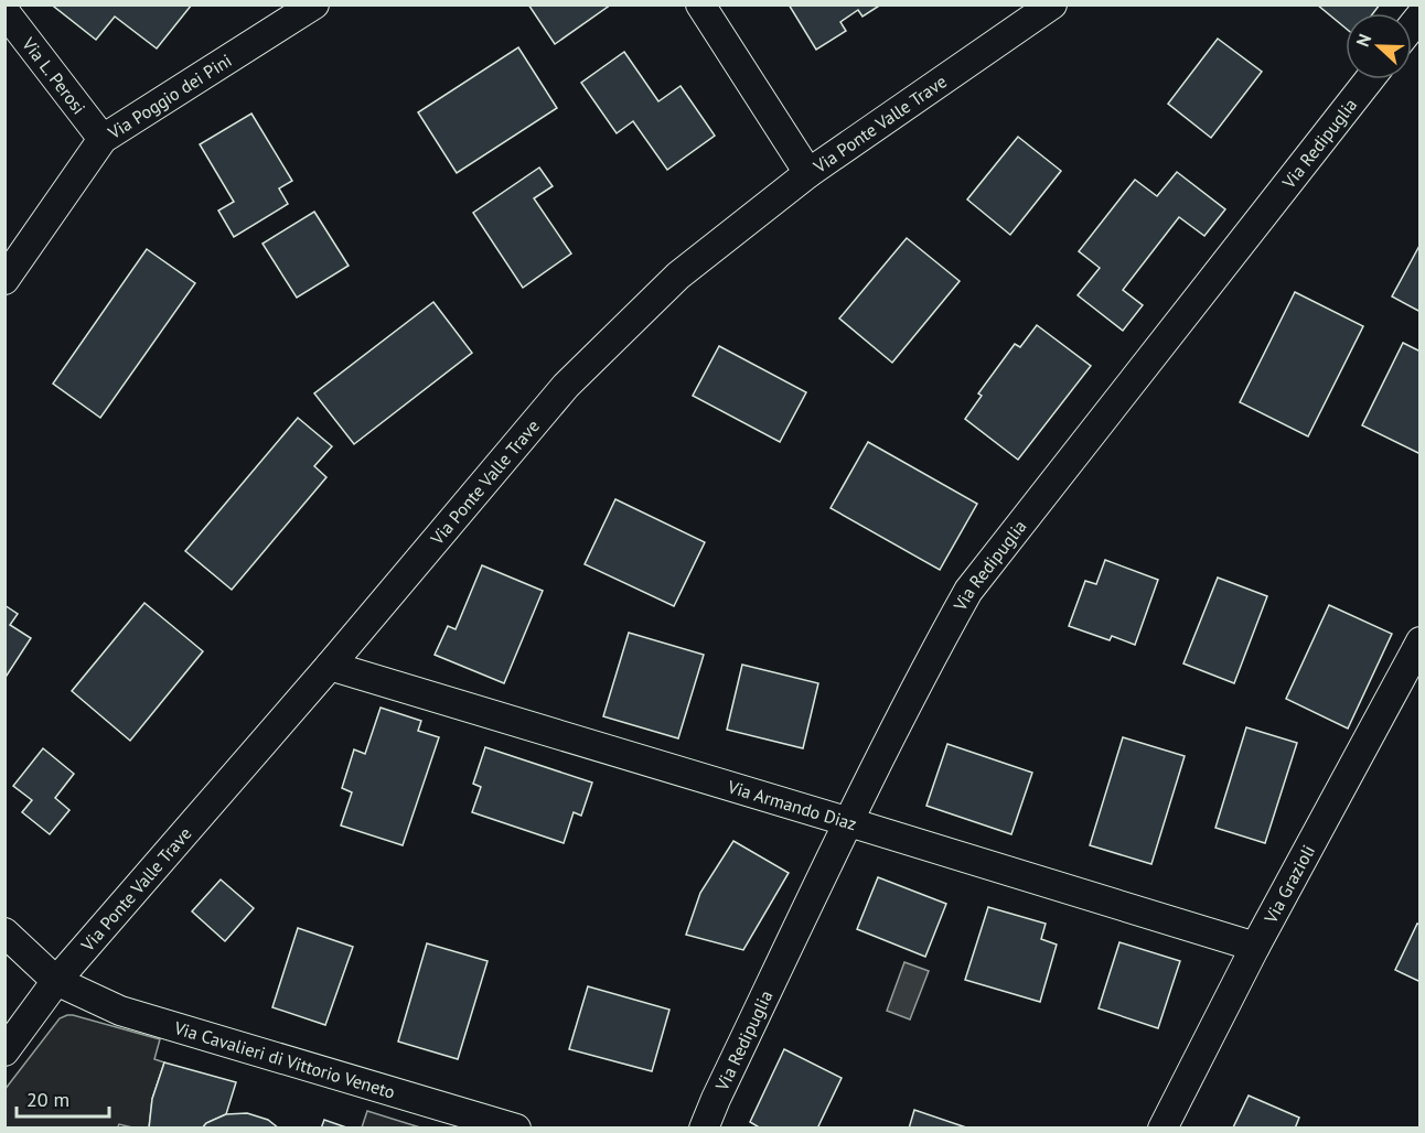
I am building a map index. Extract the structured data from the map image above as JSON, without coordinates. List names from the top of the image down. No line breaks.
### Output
{"streets":{"street":["Via L. Perosi","Via Poggio dei Pini","Via Ponte Valle Trave","Via Redipuglia","Via Armando Diaz","Via Grazioli","Via Cavalieri di Vittorio Veneto"]},"crossings":[["Via L. Perosi","Via Poggio dei Pini"],["Via Ponte Valle Trave","Via Armando Diaz"],["Via Ponte Valle Trave","Via Cavalieri di Vittorio Veneto"],["Via Redipuglia","Via Armando Diaz"],["Via Armando Diaz","Via Grazioli"]],"scale_bar":"20 m","north":"left"}
